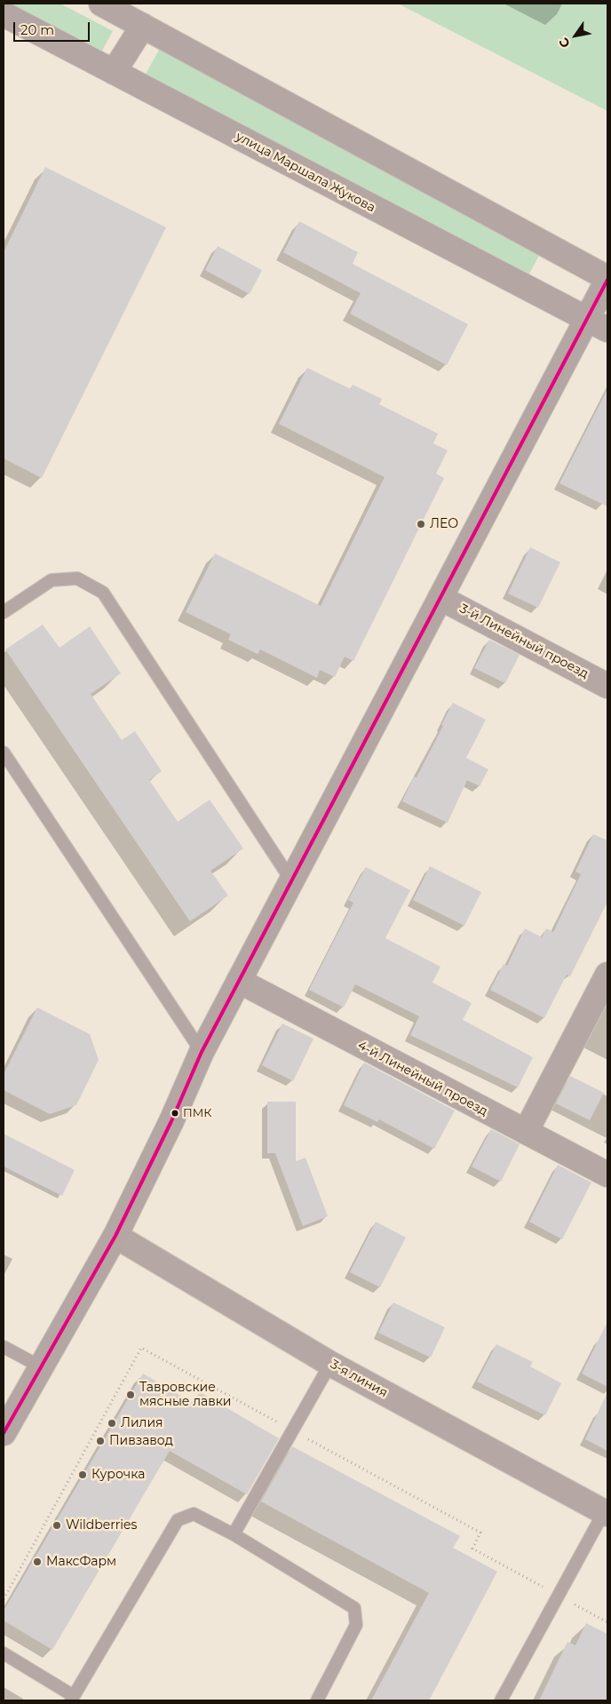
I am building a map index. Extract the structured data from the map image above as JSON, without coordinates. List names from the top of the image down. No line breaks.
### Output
{"streets":{"main road":["улица Маршала Жукова"],"street":["3-й Линейный проезд","4-й Линейный проезд","3-я линия"]},"places":["ЛЕО","ПМК","Тавровские мясные лавки","Лилия","Пивзавод","Курочка","Wildberries","МаксФарм"],"scale_bar":"20 m","north":"bottom left"}
